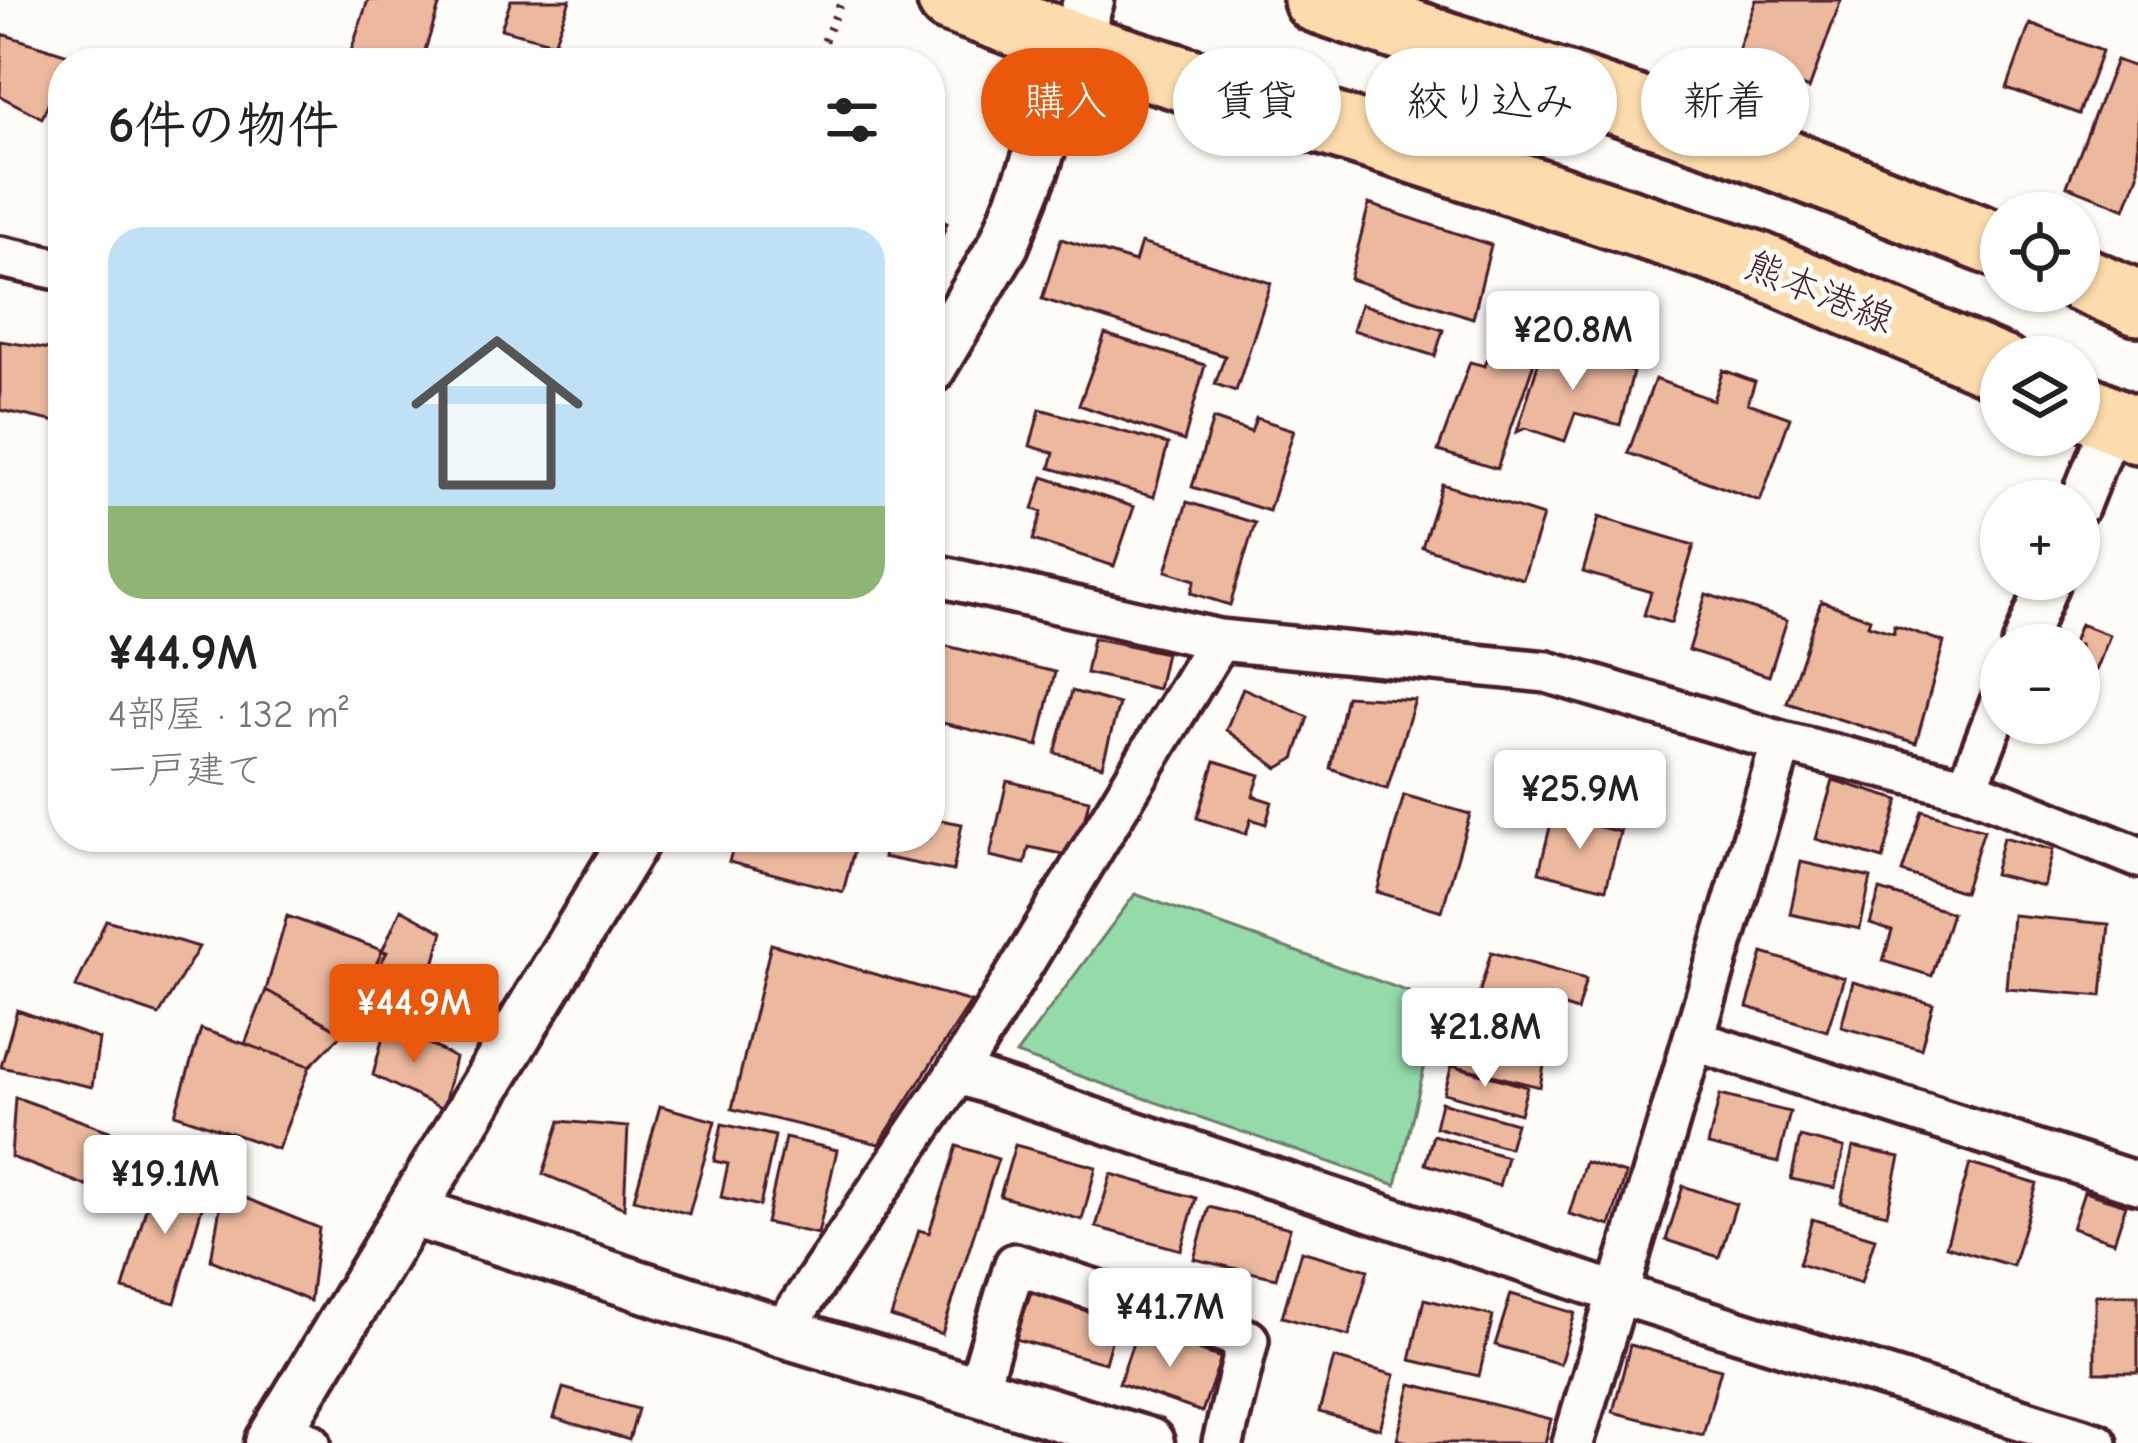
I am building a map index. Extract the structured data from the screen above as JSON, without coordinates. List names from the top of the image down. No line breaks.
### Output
{"streets":{"main road":["熊本港線"]},"page":{"chip":["購入","賃貸","絞り込み","新着"],"heading":"6件の物件","map_buttons":["+","−"],"list":[{"name":"¥44.9M","note":"4部屋 · 132 m² · 一戸建て"}],"price":["¥20.8M","¥25.9M","¥44.9M","¥21.8M","¥19.1M","¥41.7M"]}}
